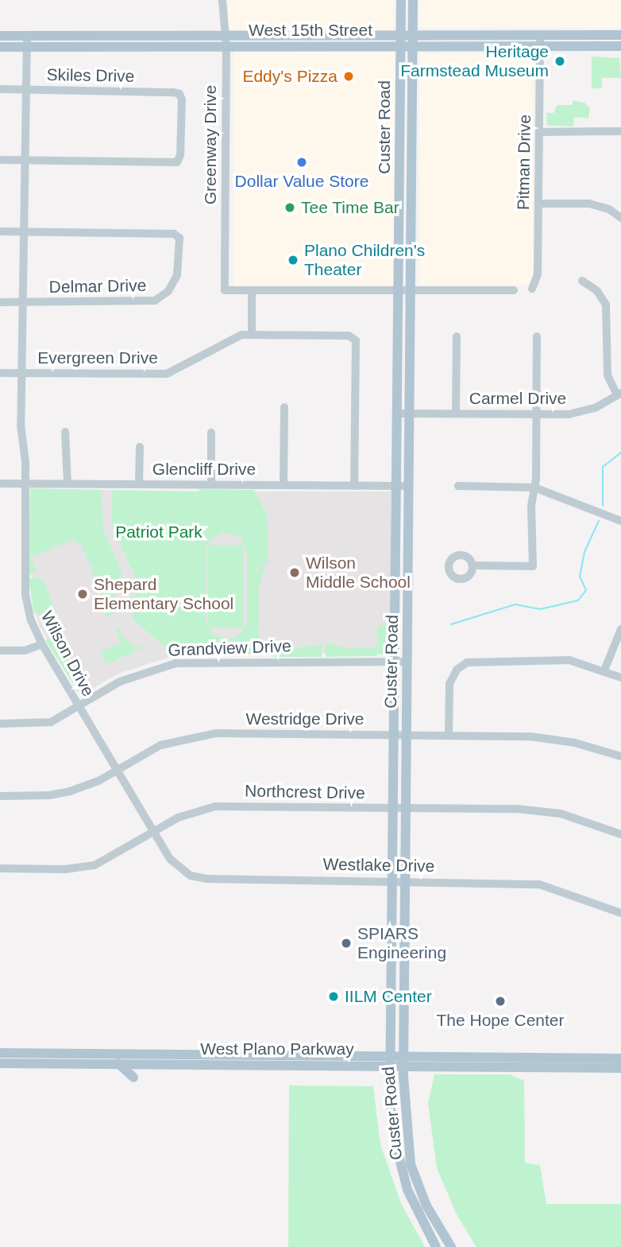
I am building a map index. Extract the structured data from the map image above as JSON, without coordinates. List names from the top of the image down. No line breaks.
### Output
{"streets":{"main road":["West 15th Street","Custer Road","West Plano Parkway"],"street":["Skiles Drive","Greenway Drive","Pitman Drive","Delmar Drive","Evergreen Drive","Carmel Drive","Glencliff Drive","Grandview Drive","Wilson Drive","Westridge Drive","Northcrest Drive","Westlake Drive"]},"crossings":[["West 15th Street","Custer Road"],["West 15th Street","Greenway Drive"],["West 15th Street","Pitman Drive"],["West 15th Street","Wilson Drive"],["Skiles Drive","Wilson Drive"],["Custer Road","Carmel Drive"],["Custer Road","Glencliff Drive"],["Custer Road","Grandview Drive"],["Custer Road","Westridge Drive"],["Custer Road","Northcrest Drive"],["Custer Road","Westlake Drive"],["Custer Road","West Plano Parkway"],["Delmar Drive","Wilson Drive"],["Evergreen Drive","Glencliff Drive"],["Evergreen Drive","Wilson Drive"],["Glencliff Drive","Wilson Drive"],["Grandview Drive","Wilson Drive"],["Wilson Drive","Westridge Drive"],["Wilson Drive","Northcrest Drive"],["Wilson Drive","Westlake Drive"],["Northcrest Drive","Westlake Drive"]],"parks":["Patriot Park"],"places":["Heritage Farmstead Museum","Eddy's Pizza","Dollar Value Store","Tee Time Bar","Plano Children's Theater","Wilson Middle School","Shepard Elementary School","SPIARS Engineering","IILM Center","The Hope Center"]}
